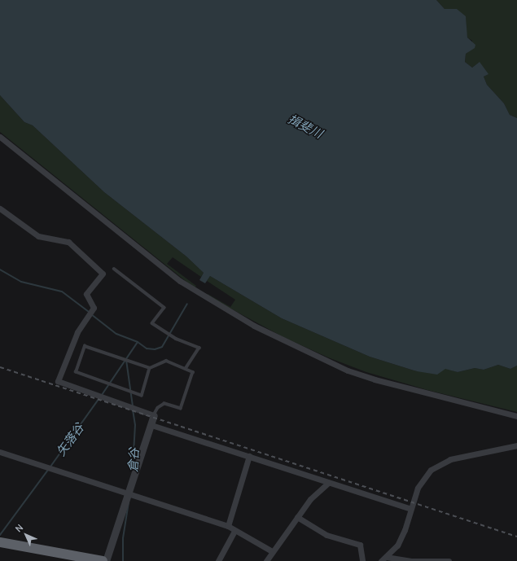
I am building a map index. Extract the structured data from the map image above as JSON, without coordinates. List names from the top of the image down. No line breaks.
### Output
{"water":["揖斐川","矢落谷","倉谷"],"north":"top left"}
